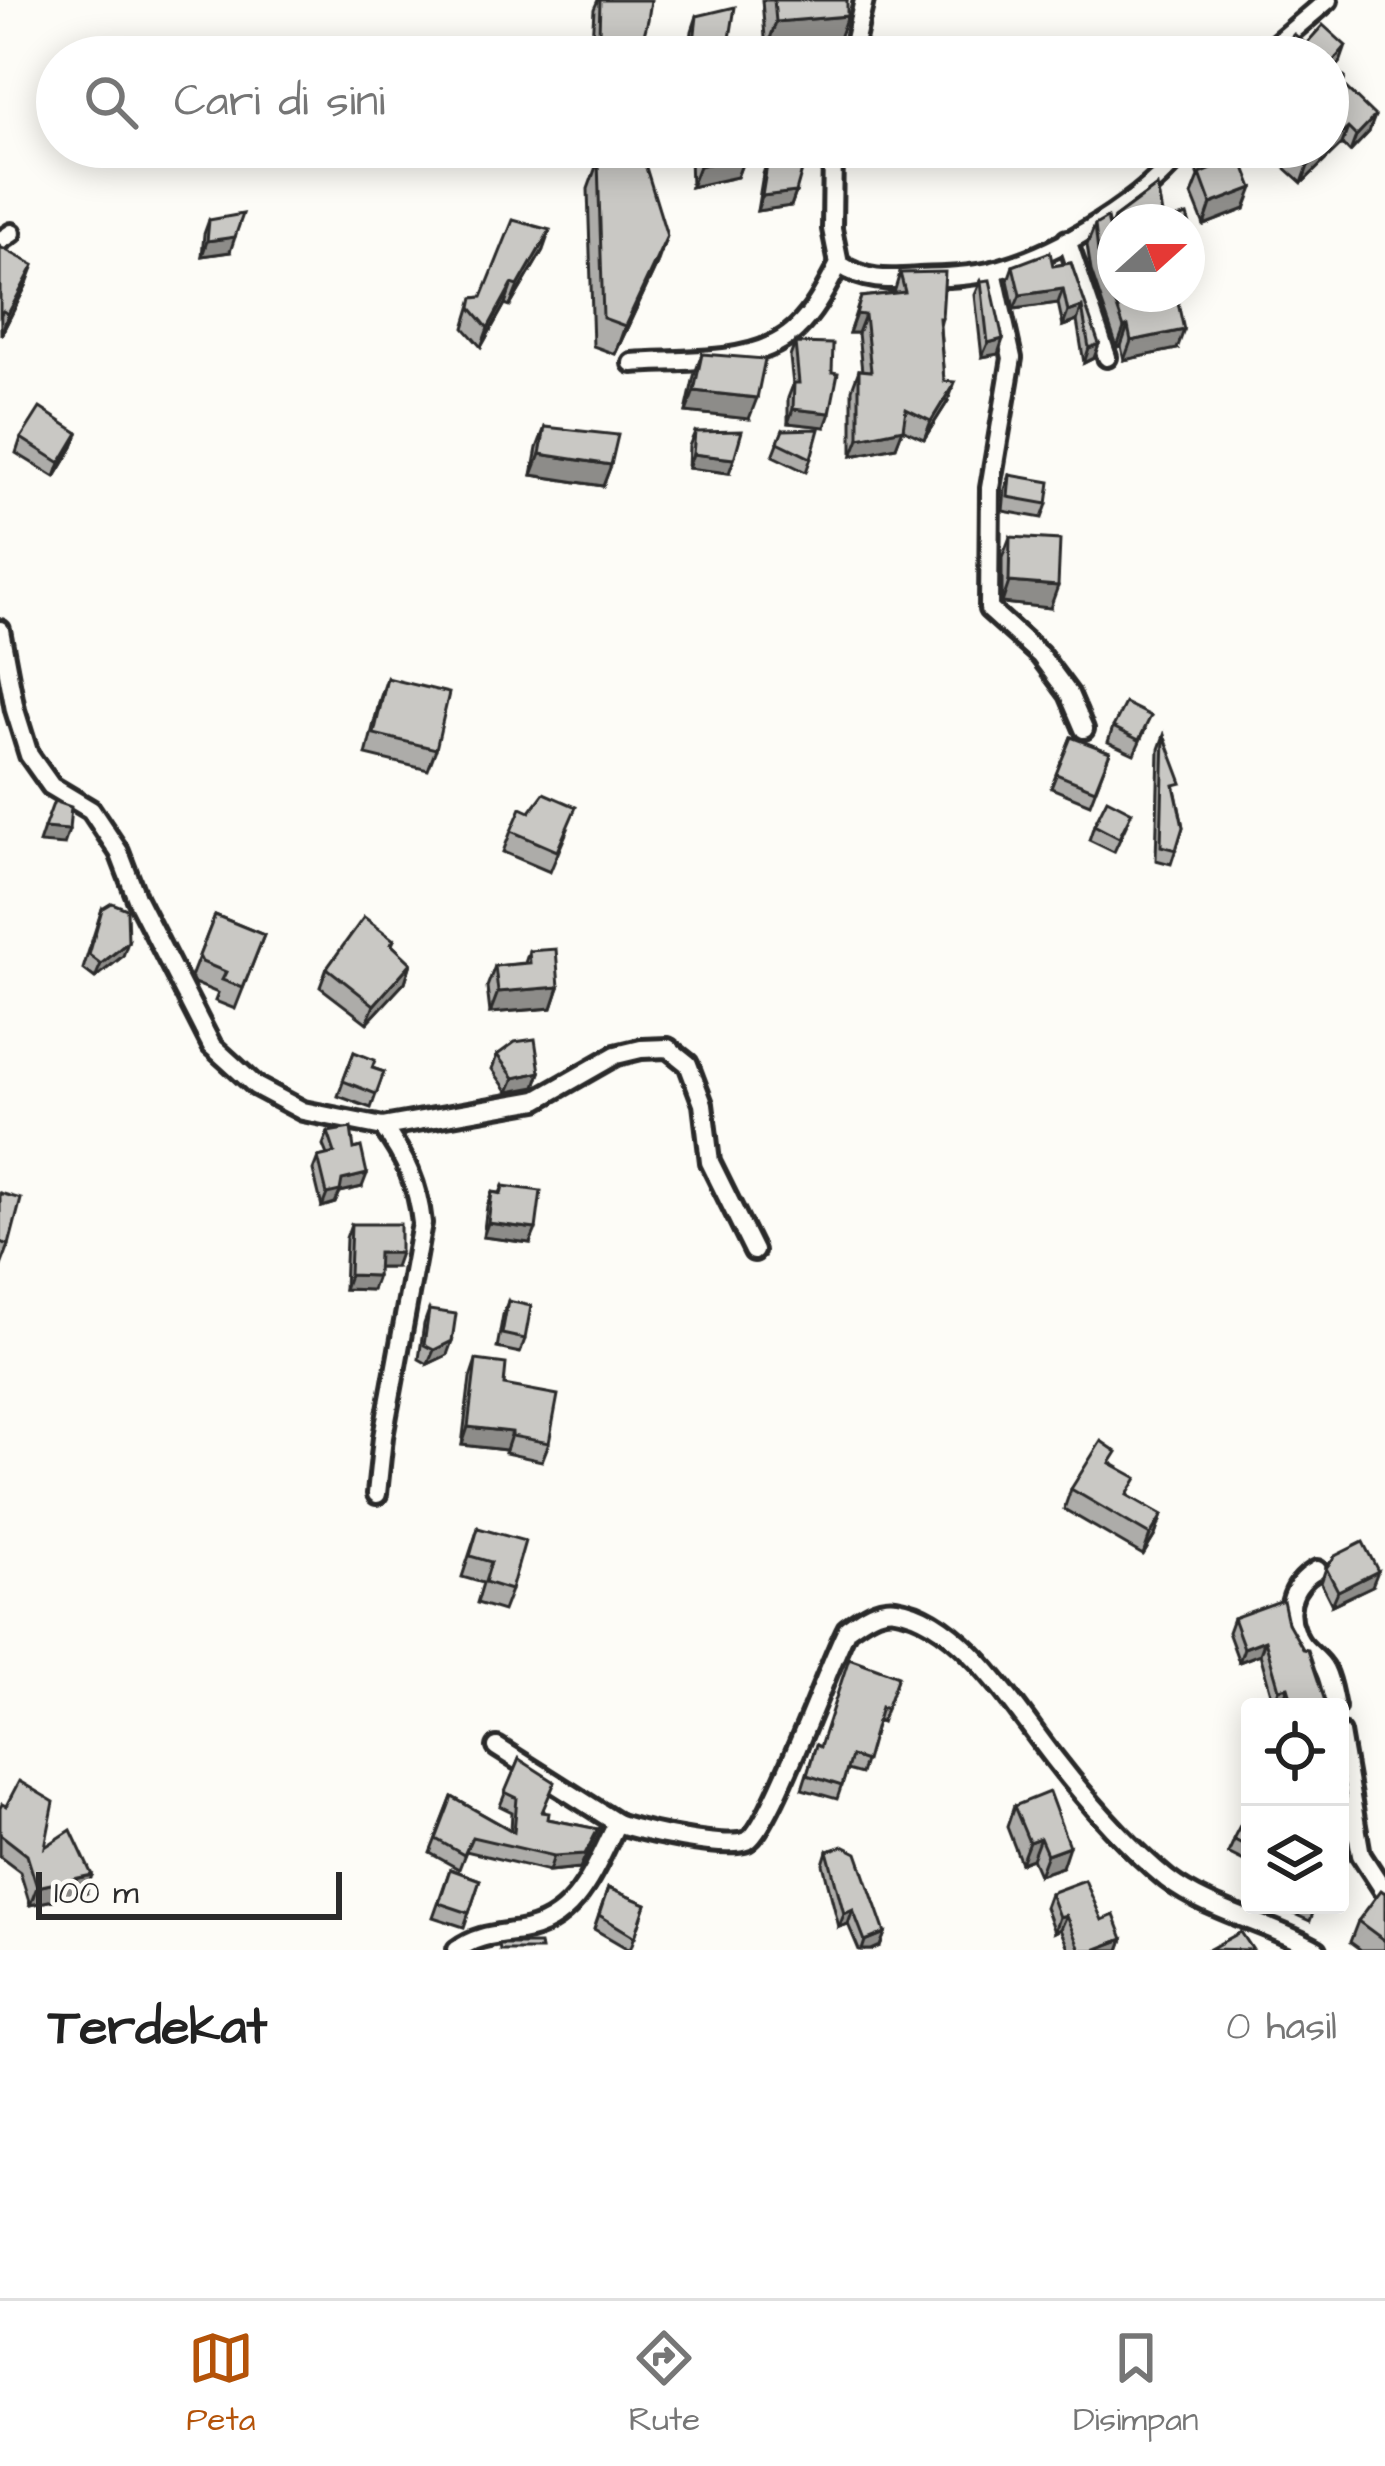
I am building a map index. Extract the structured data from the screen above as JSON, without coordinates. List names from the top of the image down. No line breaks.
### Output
{"scale_bar":"100 m","north":"right","page":{"search":"Cari di sini","scale":"100 m","heading":["Terdekat","0 hasil"],"nav":["Peta","Rute","Disimpan"]}}
